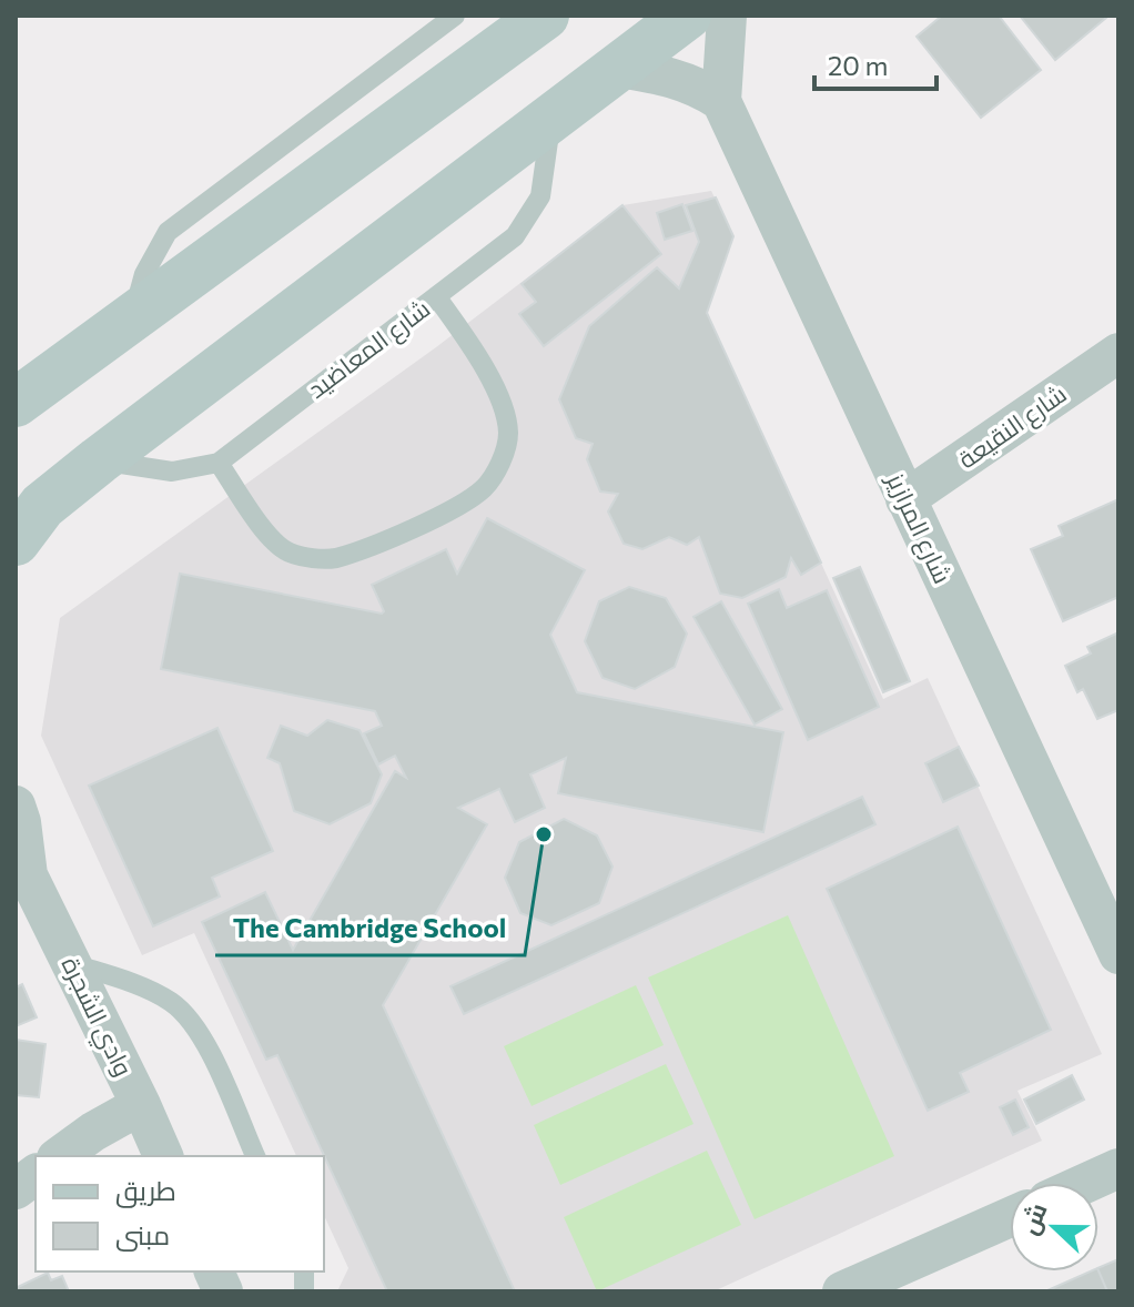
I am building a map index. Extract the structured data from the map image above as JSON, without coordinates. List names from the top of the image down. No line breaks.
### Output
{"streets":{"street":["شارع النقيعة","شارع المرازيز","وادي الشجرة"],"lane":["شارع المعاضيد"]},"crossings":[["شارع النقيعة","شارع المرازيز"]],"places":["The Cambridge School"],"legend":["طريق","مبنى"],"scale_bar":"20 m","north":"left"}
